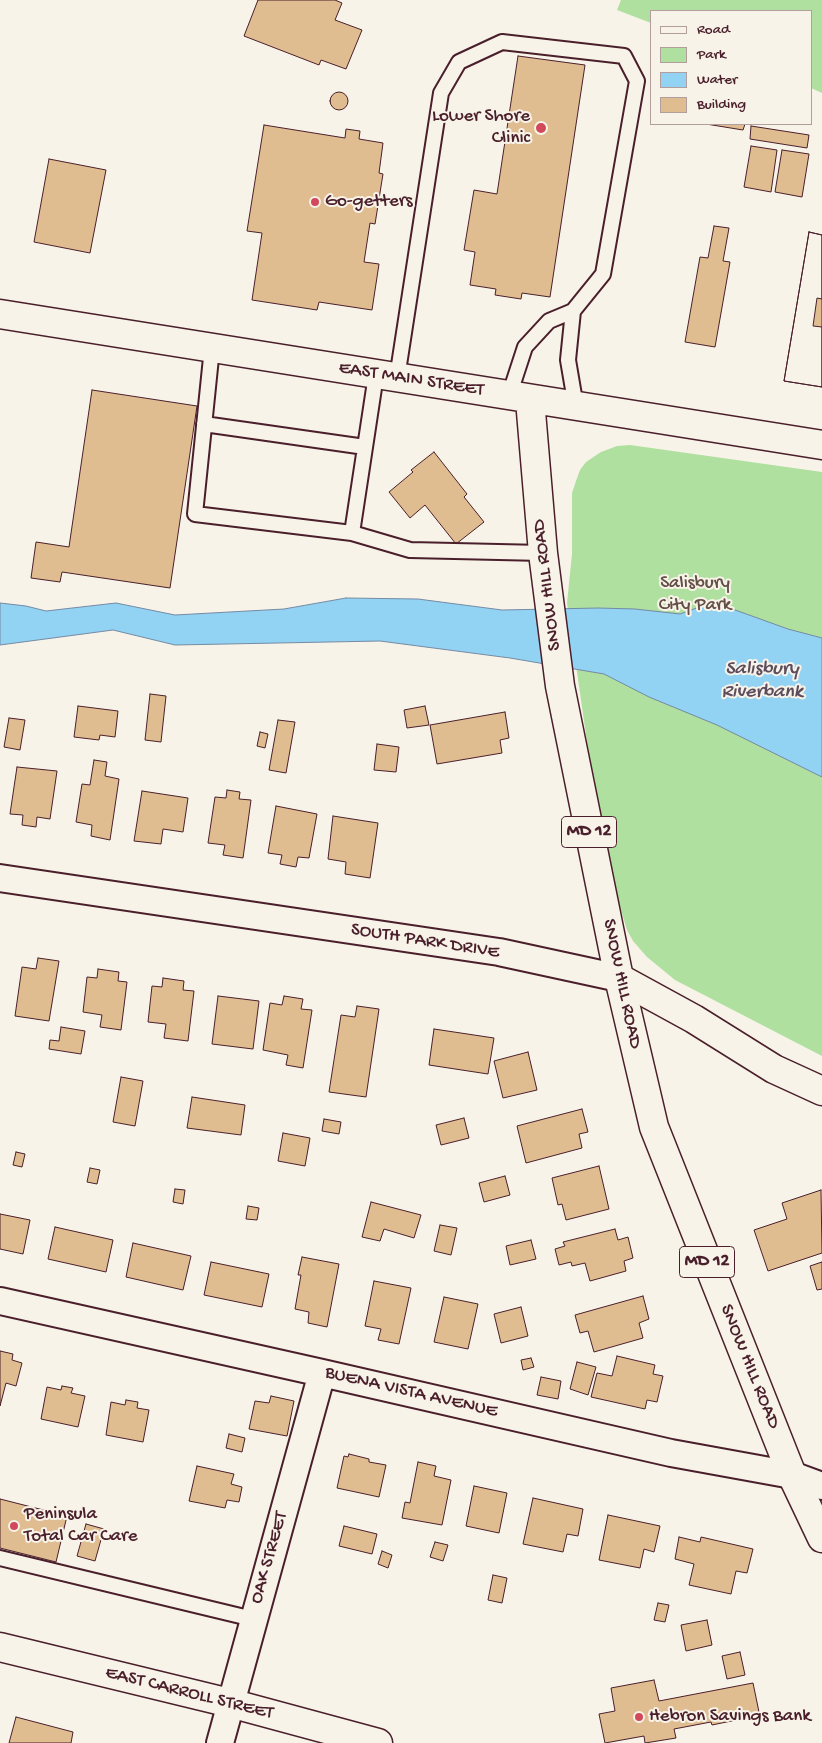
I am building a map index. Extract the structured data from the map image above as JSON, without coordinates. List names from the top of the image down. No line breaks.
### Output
{"streets":{"main road":["EAST MAIN STREET","SNOW HILL ROAD","MD 12","SOUTH PARK DRIVE","EAST CARROLL STREET"],"street":["BUENA VISTA AVENUE","OAK STREET"]},"crossings":[["EAST MAIN STREET","SNOW HILL ROAD"],["SNOW HILL ROAD","SOUTH PARK DRIVE"],["SNOW HILL ROAD","BUENA VISTA AVENUE"],["BUENA VISTA AVENUE","OAK STREET"],["OAK STREET","EAST CARROLL STREET"]],"water":["Salisbury Riverbank"],"parks":["Salisbury City Park"],"places":["Lower Shore Clinic","Go-getters","Peninsula Total Car Care","Hebron Savings Bank"],"legend":["Road","Park","Water","Building"]}
